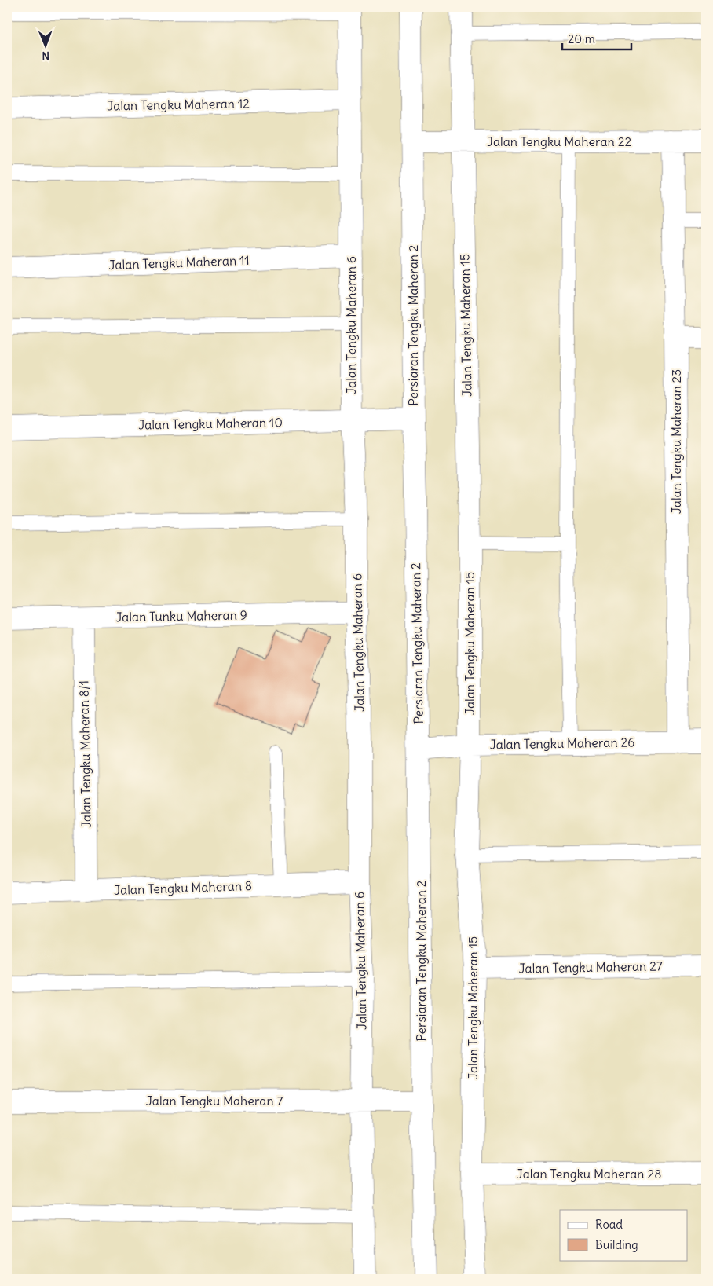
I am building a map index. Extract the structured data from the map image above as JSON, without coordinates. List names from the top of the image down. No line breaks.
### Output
{"streets":{"street":["Jalan Tengku Maheran 12","Jalan Tengku Maheran 22","Jalan Tengku Maheran 11","Jalan Tengku Maheran 6","Persiaran Tengku Maheran 2","Jalan Tengku Maheran 15","Jalan Tengku Maheran 10","Jalan Tengku Maheran 23","Jalan Tunku Maheran 9","Jalan Tengku Maheran 26","Jalan Tengku Maheran 8/1","Jalan Tengku Maheran 8","Jalan Tengku Maheran 27","Jalan Tengku Maheran 7","Jalan Tengku Maheran 28"]},"crossings":[["Jalan Tengku Maheran 12","Jalan Tengku Maheran 6"],["Jalan Tengku Maheran 22","Persiaran Tengku Maheran 2"],["Jalan Tengku Maheran 22","Jalan Tengku Maheran 15"],["Jalan Tengku Maheran 22","Jalan Tengku Maheran 23"],["Jalan Tengku Maheran 11","Jalan Tengku Maheran 6"],["Jalan Tengku Maheran 6","Jalan Tengku Maheran 10"],["Jalan Tengku Maheran 6","Jalan Tunku Maheran 9"],["Jalan Tengku Maheran 6","Jalan Tengku Maheran 8"],["Jalan Tengku Maheran 6","Jalan Tengku Maheran 7"],["Persiaran Tengku Maheran 2","Jalan Tengku Maheran 10"],["Persiaran Tengku Maheran 2","Jalan Tengku Maheran 26"],["Persiaran Tengku Maheran 2","Jalan Tengku Maheran 7"],["Jalan Tengku Maheran 15","Jalan Tengku Maheran 26"],["Jalan Tengku Maheran 15","Jalan Tengku Maheran 27"],["Jalan Tengku Maheran 15","Jalan Tengku Maheran 28"],["Jalan Tengku Maheran 23","Jalan Tengku Maheran 26"],["Jalan Tunku Maheran 9","Jalan Tengku Maheran 8/1"],["Jalan Tengku Maheran 8/1","Jalan Tengku Maheran 8"]],"legend":["Road","Building"],"scale_bar":"20 m","north":"bottom"}
